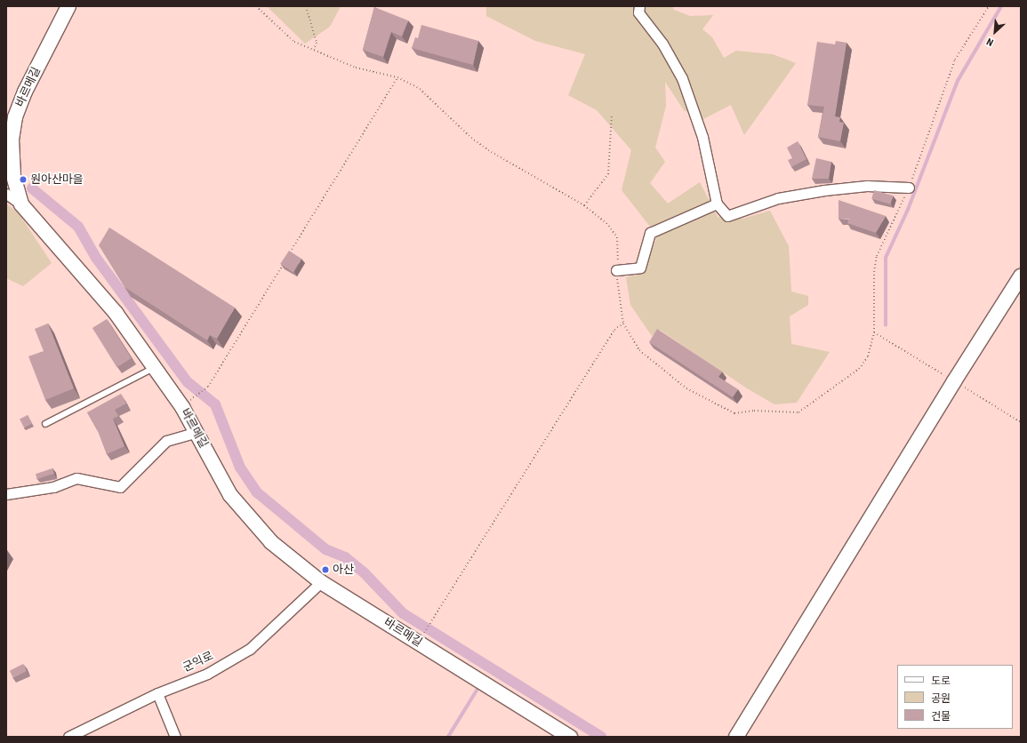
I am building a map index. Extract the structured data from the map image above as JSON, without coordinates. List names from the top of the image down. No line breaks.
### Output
{"streets":{"street":["바르메길","군익로"]},"crossings":[["바르메길","군익로"]],"places":["원아산마을","아산"],"legend":["도로","공원","건물"],"north":"bottom left"}
